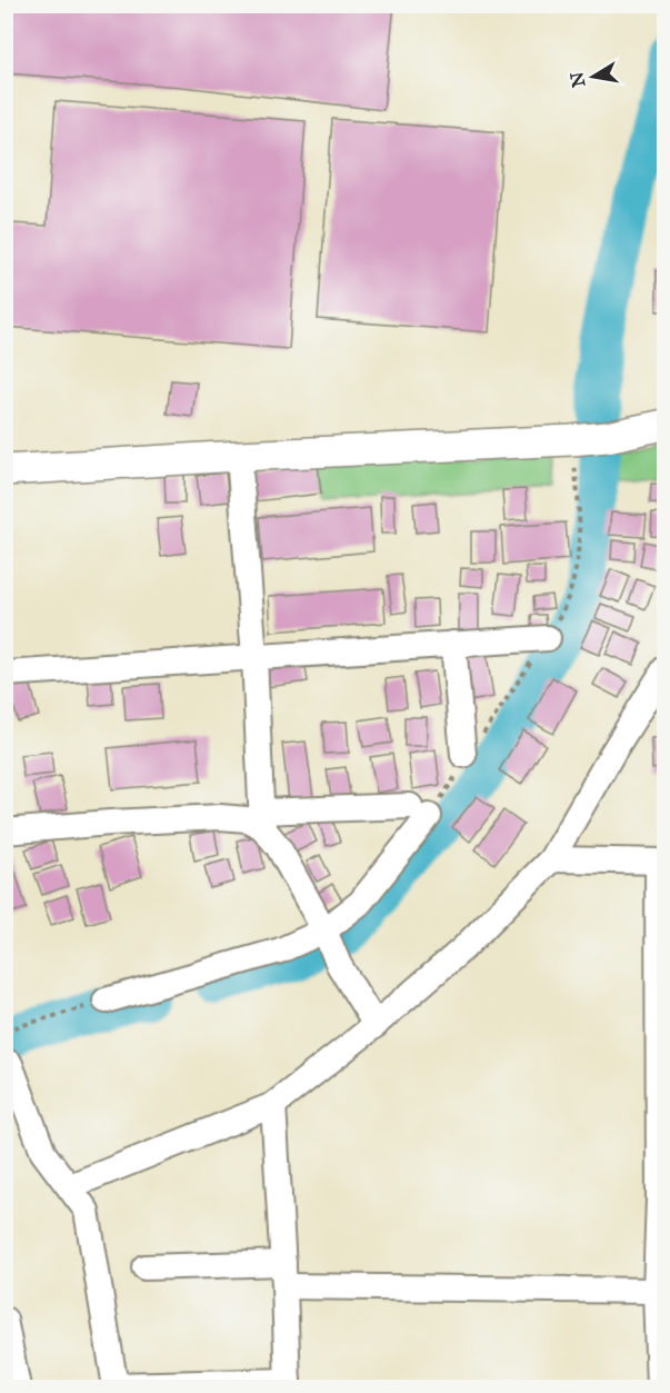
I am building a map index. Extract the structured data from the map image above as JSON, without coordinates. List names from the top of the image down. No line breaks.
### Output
{"north":"left"}
